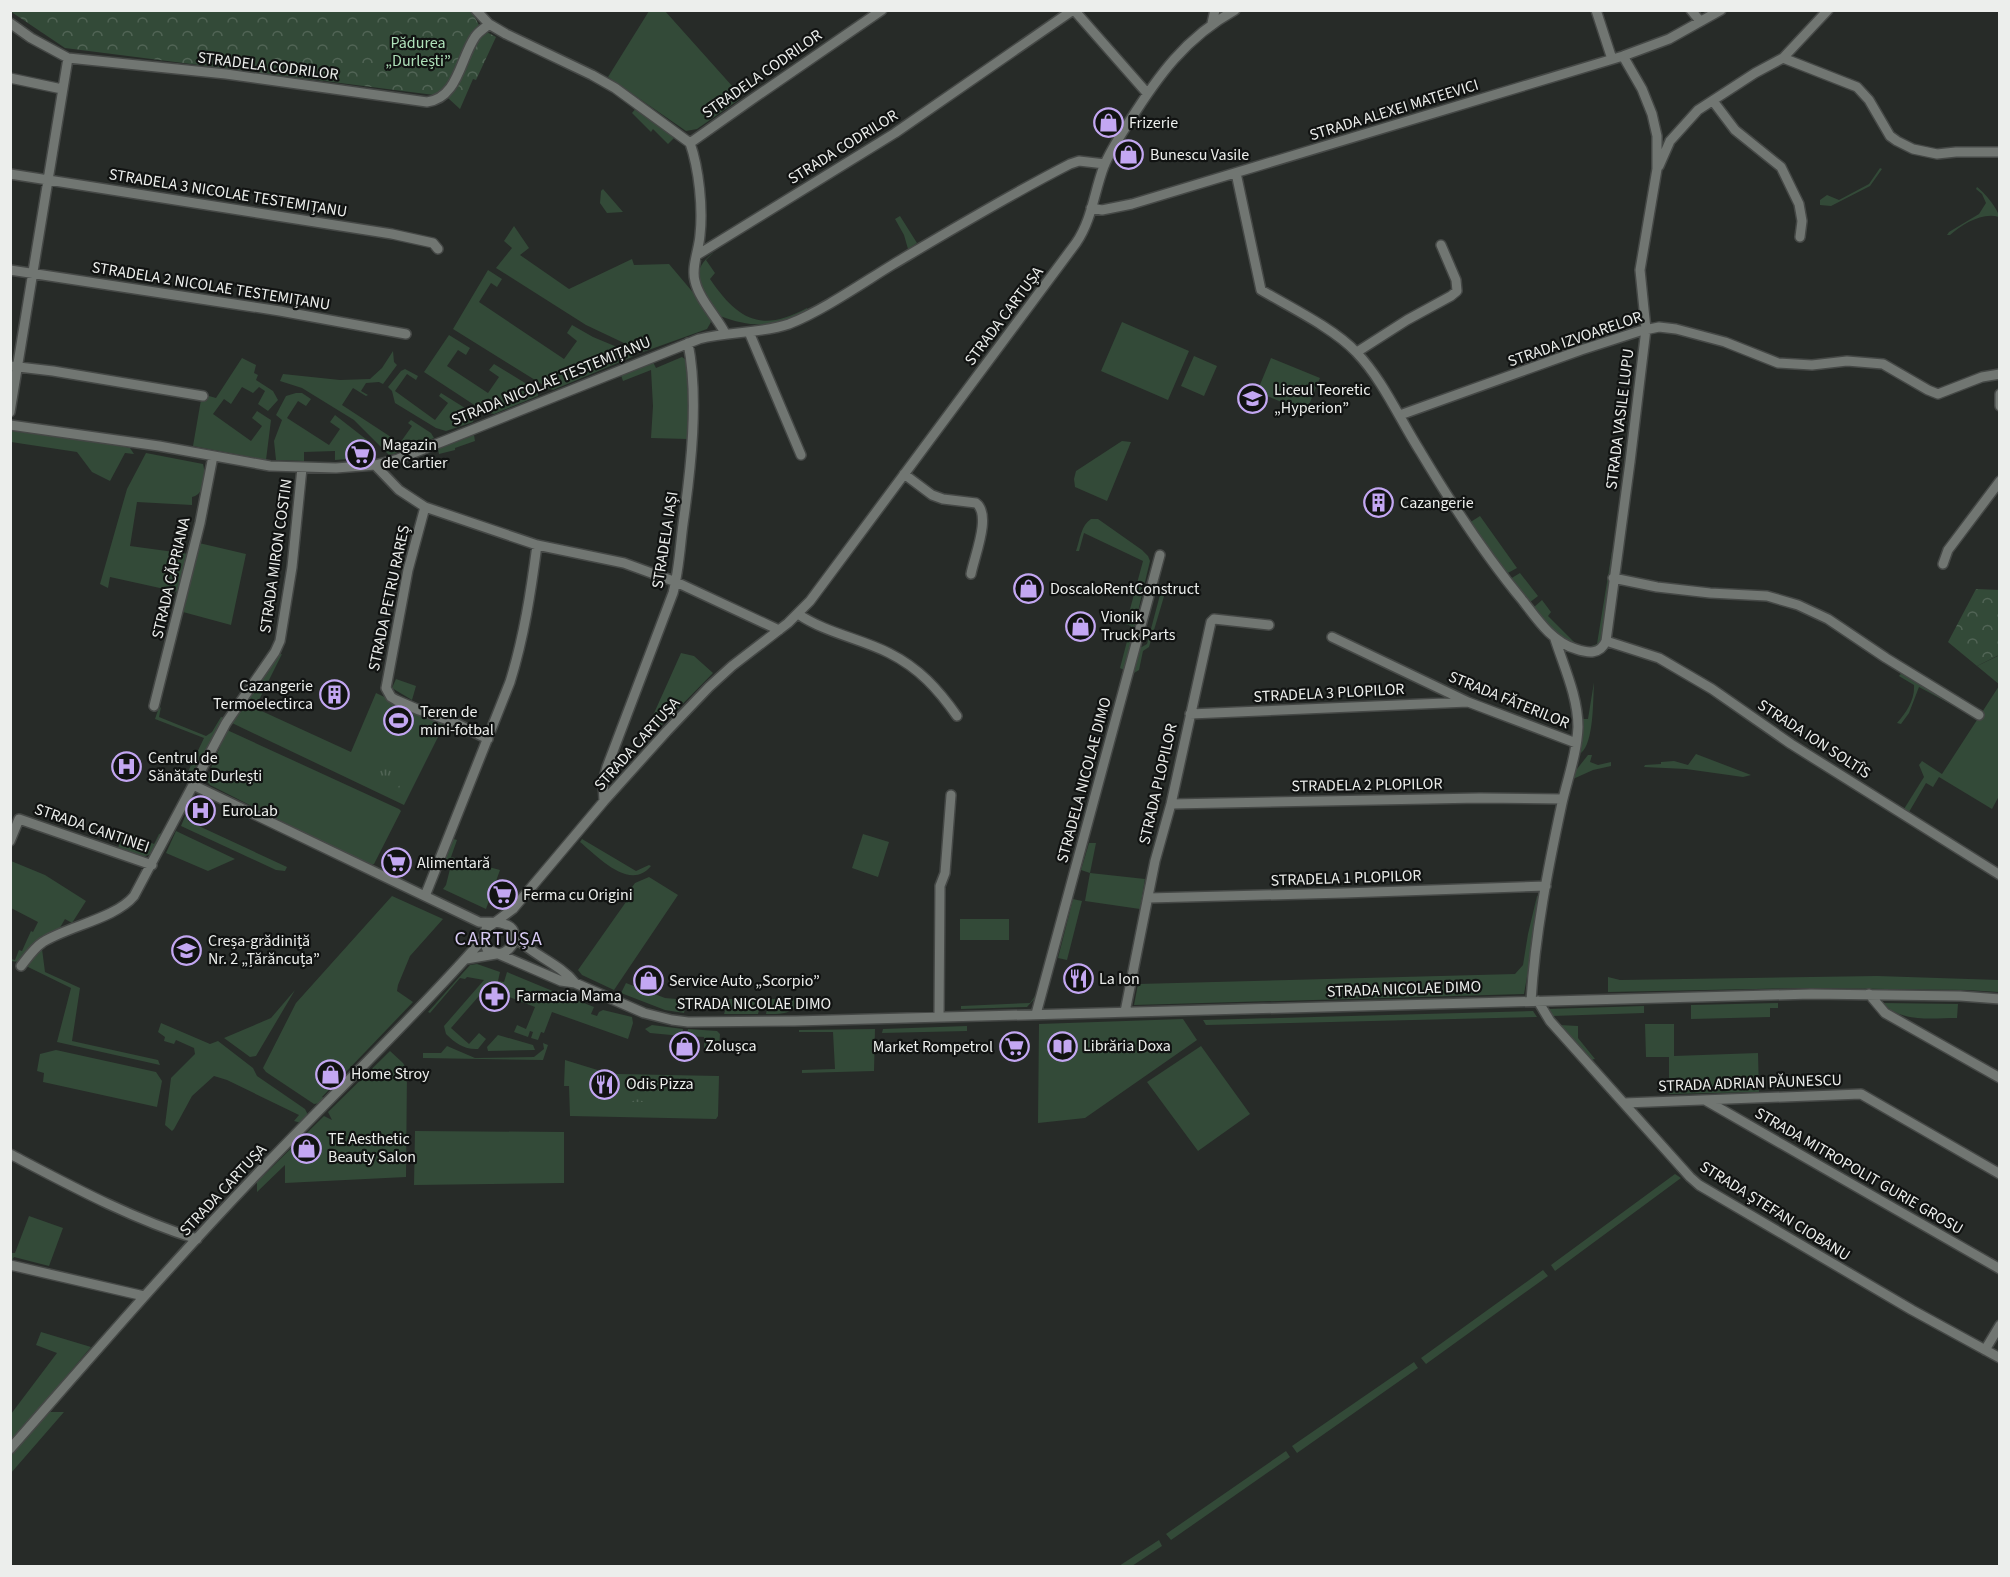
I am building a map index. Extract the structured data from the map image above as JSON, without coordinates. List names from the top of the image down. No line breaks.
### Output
{"streets":{"street":["STRADELA CODRILOR","STRADA ALEXEI MATEEVICI","STRADA CODRILOR","STRADELA 3 NICOLAE TESTEMIȚANU","STRADELA 2 NICOLAE TESTEMIȚANU","STRADA CARTUȘA","STRADA IZVOARELOR","STRADA NICOLAE TESTEMIȚANU","STRADA VASILE LUPU","STRADELA IAȘI","STRADA MIRON COSTIN","STRADA CĂPRIANA","STRADA PETRU RAREȘ","STRADELA 3 PLOPILOR","STRADA FĂTERILOR","STRADA ION SOLTÎS","STRADELA NICOLAE DIMO","STRADA PLOPILOR","STRADELA 2 PLOPILOR","STRADA CANTINEI","STRADELA 1 PLOPILOR","STRADA NICOLAE DIMO","STRADA ADRIAN PĂUNESCU","STRADA MITROPOLIT GURIE GROSU","STRADA ȘTEFAN CIOBANU"]},"crossings":[["STRADA ALEXEI MATEEVICI","STRADA CARTUȘA"],["STRADA ALEXEI MATEEVICI","STRADA VASILE LUPU"],["STRADA ALEXEI MATEEVICI","STRADA FĂTERILOR"],["STRADA CARTUȘA","STRADA NICOLAE TESTEMIȚANU"],["STRADA CARTUȘA","STRADELA IAȘI"],["STRADA CARTUȘA","STRADA PETRU RAREȘ"],["STRADA CARTUȘA","STRADA NICOLAE DIMO"],["STRADA IZVOARELOR","STRADA VASILE LUPU"],["STRADA IZVOARELOR","STRADA FĂTERILOR"],["STRADA NICOLAE TESTEMIȚANU","STRADELA IAȘI"],["STRADA NICOLAE TESTEMIȚANU","STRADA MIRON COSTIN"],["STRADA NICOLAE TESTEMIȚANU","STRADA CĂPRIANA"],["STRADA NICOLAE TESTEMIȚANU","STRADA PETRU RAREȘ"],["STRADA VASILE LUPU","STRADA FĂTERILOR"],["STRADA VASILE LUPU","STRADA ION SOLTÎS"],["STRADELA IAȘI","STRADA PETRU RAREȘ"],["STRADA MIRON COSTIN","STRADA CANTINEI"],["STRADELA 3 PLOPILOR","STRADA FĂTERILOR"],["STRADELA 3 PLOPILOR","STRADA PLOPILOR"],["STRADA FĂTERILOR","STRADA ION SOLTÎS"],["STRADELA NICOLAE DIMO","STRADA NICOLAE DIMO"],["STRADA PLOPILOR","STRADELA 2 PLOPILOR"],["STRADA PLOPILOR","STRADELA 1 PLOPILOR"],["STRADA PLOPILOR","STRADA NICOLAE DIMO"],["STRADA NICOLAE DIMO","STRADA ȘTEFAN CIOBANU"],["STRADA ADRIAN PĂUNESCU","STRADA MITROPOLIT GURIE GROSU"],["STRADA ADRIAN PĂUNESCU","STRADA ȘTEFAN CIOBANU"]],"districts":["CARTUȘA"],"parks":["Pădurea „Durlești”"],"places":{"shop":["Frizerie","Bunescu Vasile","DoscaloRentConstruct","Vionik Truck Parts","Service Auto „Scorpio”","Zolușca","Home Stroy","TE Aesthetic Beauty Salon"],"school or university":["Liceul Teoretic „Hyperion”","Creșa-grădiniță Nr. 2 „Țărăncuța”"],"supermarket":["Magazin de Cartier","Alimentară","Ferma cu Origini","Market Rompetrol"],"building":["Cazangerie","Cazangerie Termoelectirca"],"sports":["Teren de mini-fotbal"],"hospital":["Centrul de Sănătate Durlești","EuroLab"],"restaurant":["La Ion","Odis Pizza"],"pharmacy":["Farmacia Mama"],"library":["Librăria Doxa"]}}
